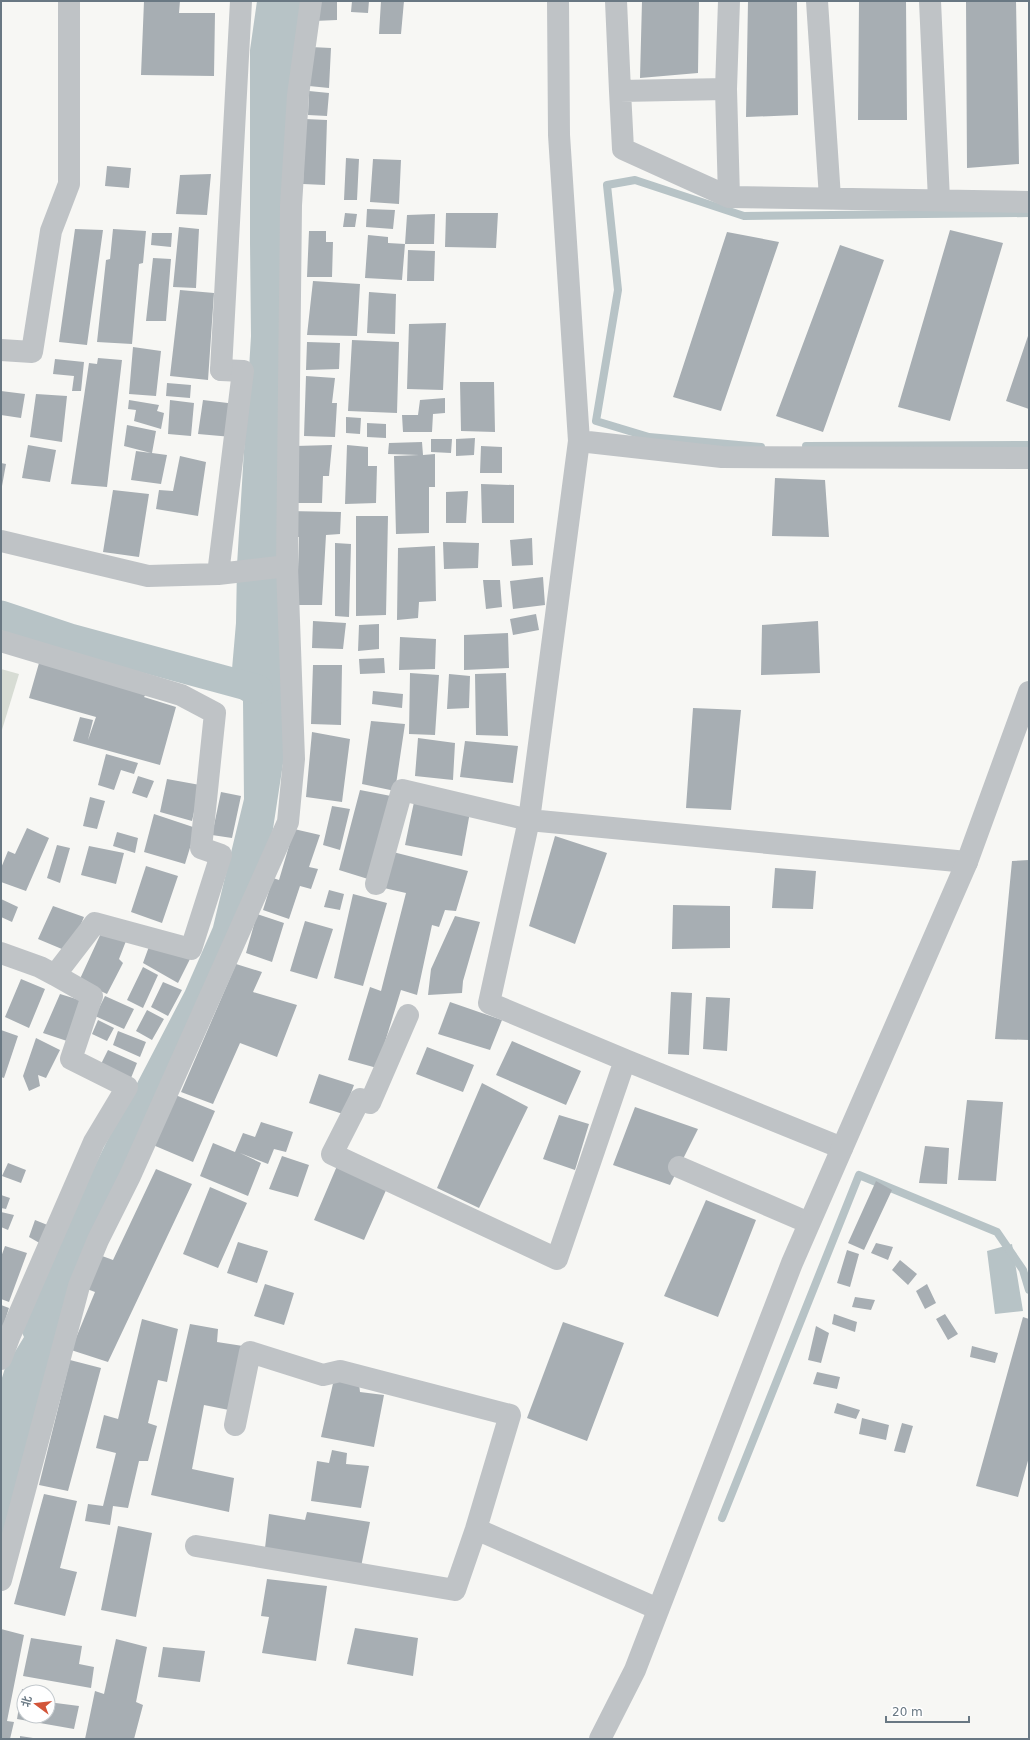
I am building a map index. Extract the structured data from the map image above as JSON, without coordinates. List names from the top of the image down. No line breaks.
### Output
{"scale_bar":"20 m","north":"left"}
